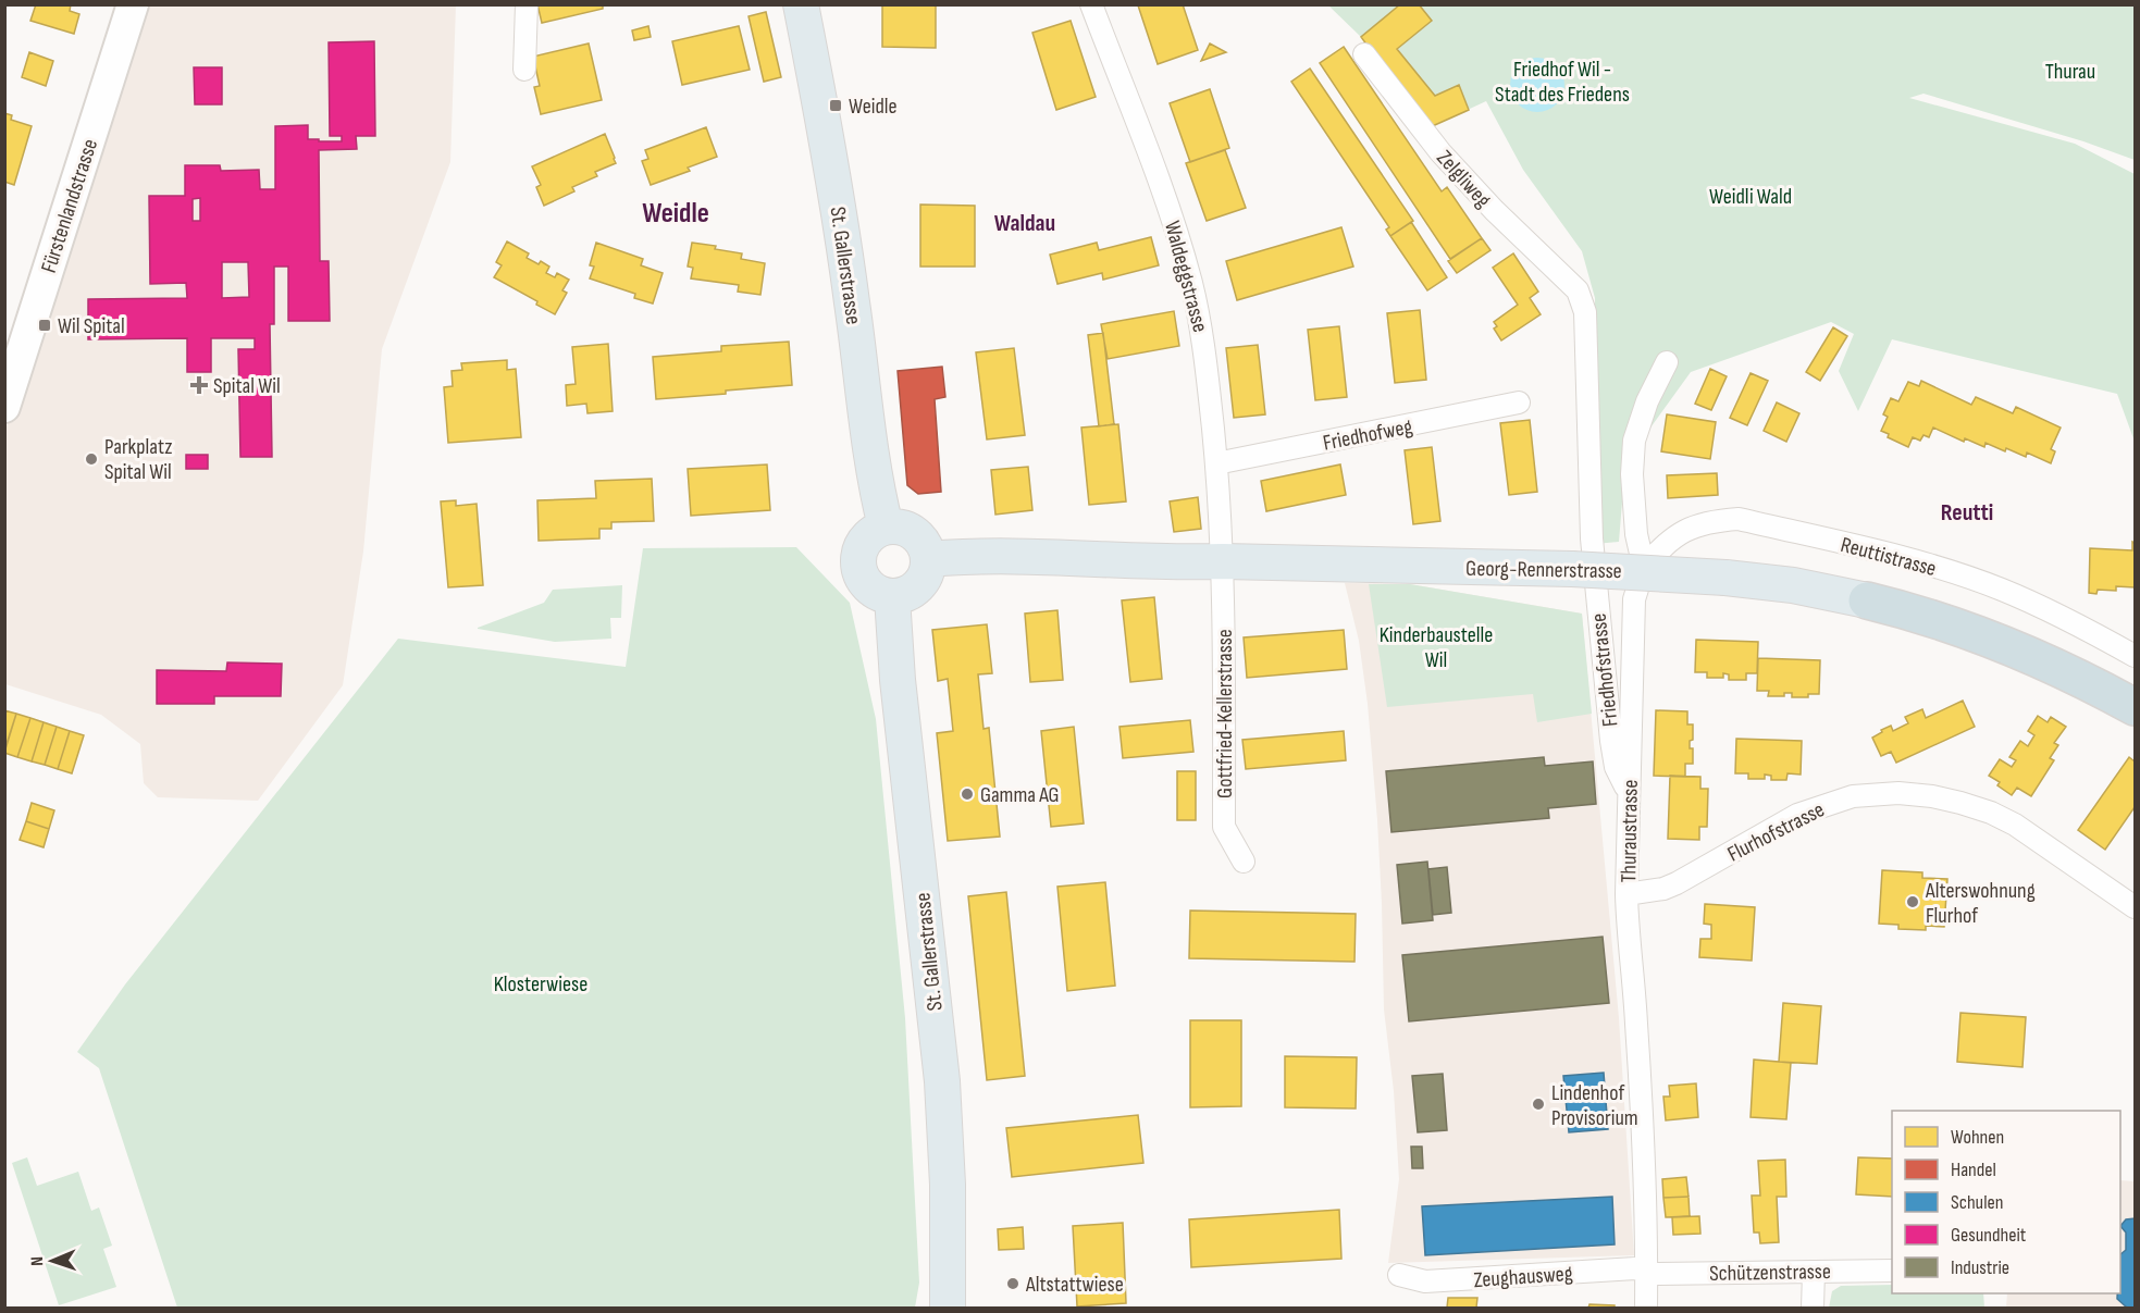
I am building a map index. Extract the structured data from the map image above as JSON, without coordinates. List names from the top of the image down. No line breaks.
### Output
{"streets":{"highway":["Georg-Rennerstrasse"],"main road":["St. Gallerstrasse"],"street":["Zelgliweg","Fürstenlandstrasse","Waldeggstrasse","Friedhofweg","Reuttistrasse","Friedhofstrasse","Gottfried-Kellerstrasse","Thuraustrasse","Flurhofstrasse","Schützenstrasse","Zeughausweg"]},"crossings":[["Zelgliweg","Friedhofstrasse"],["St. Gallerstrasse","Georg-Rennerstrasse"],["Waldeggstrasse","Friedhofweg"],["Waldeggstrasse","Georg-Rennerstrasse"],["Waldeggstrasse","Gottfried-Kellerstrasse"],["Reuttistrasse","Thuraustrasse"],["Georg-Rennerstrasse","Gottfried-Kellerstrasse"],["Friedhofstrasse","Thuraustrasse"],["Thuraustrasse","Flurhofstrasse"],["Thuraustrasse","Schützenstrasse"],["Thuraustrasse","Zeughausweg"],["Schützenstrasse","Zeughausweg"]],"districts":["Weidle","Waldau","Reutti"],"parks":["Friedhof Wil - Stadt des Friedens","Thurau","Weidli Wald","Kinderbaustelle Wil","Klosterwiese"],"places":{"transit":["Weidle","Wil Spital"],"health":["Spital Wil"],"other":["Parkplatz Spital Wil","Gamma AG","Alterswohnung Flurhof","Lindenhof Provisorium","Altstattwiese"]},"legend":["Wohnen","Handel","Schulen","Gesundheit","Industrie"],"north":"left"}
